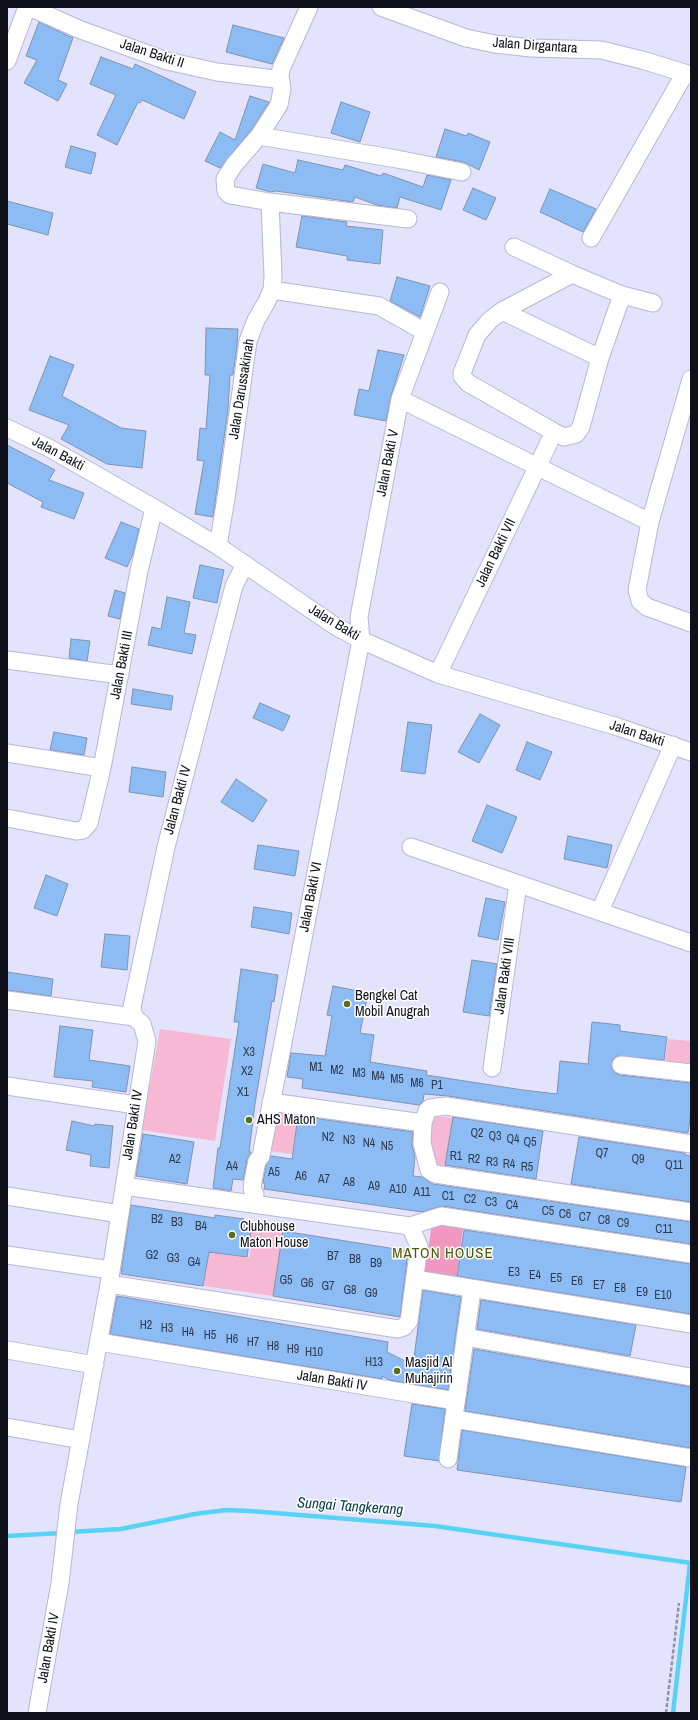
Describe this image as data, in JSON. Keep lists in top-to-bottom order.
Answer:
{
  "streets": {
    "street": [
      "Jalan Dirgantara",
      "Jalan Bakti II",
      "Jalan Darussakinah",
      "Jalan Bakti",
      "Jalan Bakti V",
      "Jalan Bakti VII",
      "Jalan Bakti III",
      "Jalan Bakti IV",
      "Jalan Bakti VI",
      "Jalan Bakti VIII"
    ]
  },
  "crossings": [
    ["Jalan Darussakinah", "Jalan Bakti"],
    ["Jalan Bakti", "Jalan Bakti V"],
    ["Jalan Bakti", "Jalan Bakti VII"],
    ["Jalan Bakti", "Jalan Bakti III"],
    ["Jalan Bakti", "Jalan Bakti IV"],
    ["Jalan Bakti", "Jalan Bakti VI"],
    ["Jalan Bakti V", "Jalan Bakti VI"]
  ],
  "districts": ["MATON HOUSE"],
  "water": ["Sungai Tangkerang"],
  "places": [
    "Bengkel Cat Mobil Anugrah",
    "AHS Maton",
    "Clubhouse Maton House",
    "Masjid Al Muhajirin"
  ],
  "house_numbers": [
    "X3",
    "M1",
    "M2",
    "X2",
    "M3",
    "M4",
    "M5",
    "M6",
    "P1",
    "X1",
    "Q2",
    "Q3",
    "N2",
    "Q4",
    "N3",
    "Q5",
    "N4",
    "N5",
    "Q7",
    "R1",
    "A2",
    "R2",
    "Q9",
    "R3",
    "R4",
    "Q11",
    "A4",
    "R5",
    "A5",
    "A6",
    "A7",
    "A8",
    "A9",
    "A10",
    "A11",
    "C1",
    "C2",
    "C3",
    "C4",
    "C5",
    "C6",
    "C7",
    "B2",
    "C8",
    "B3",
    "C9",
    "B4",
    "C11",
    "G2",
    "B7",
    "G3",
    "B8",
    "G4",
    "B9",
    "E3",
    "E4",
    "E5",
    "G5",
    "E6",
    "G6",
    "E7",
    "G7",
    "E8",
    "G8",
    "E9",
    "G9",
    "E10",
    "H2",
    "H3",
    "H4",
    "H5",
    "H6",
    "H7",
    "H8",
    "H9",
    "H10",
    "H13"
  ]
}
